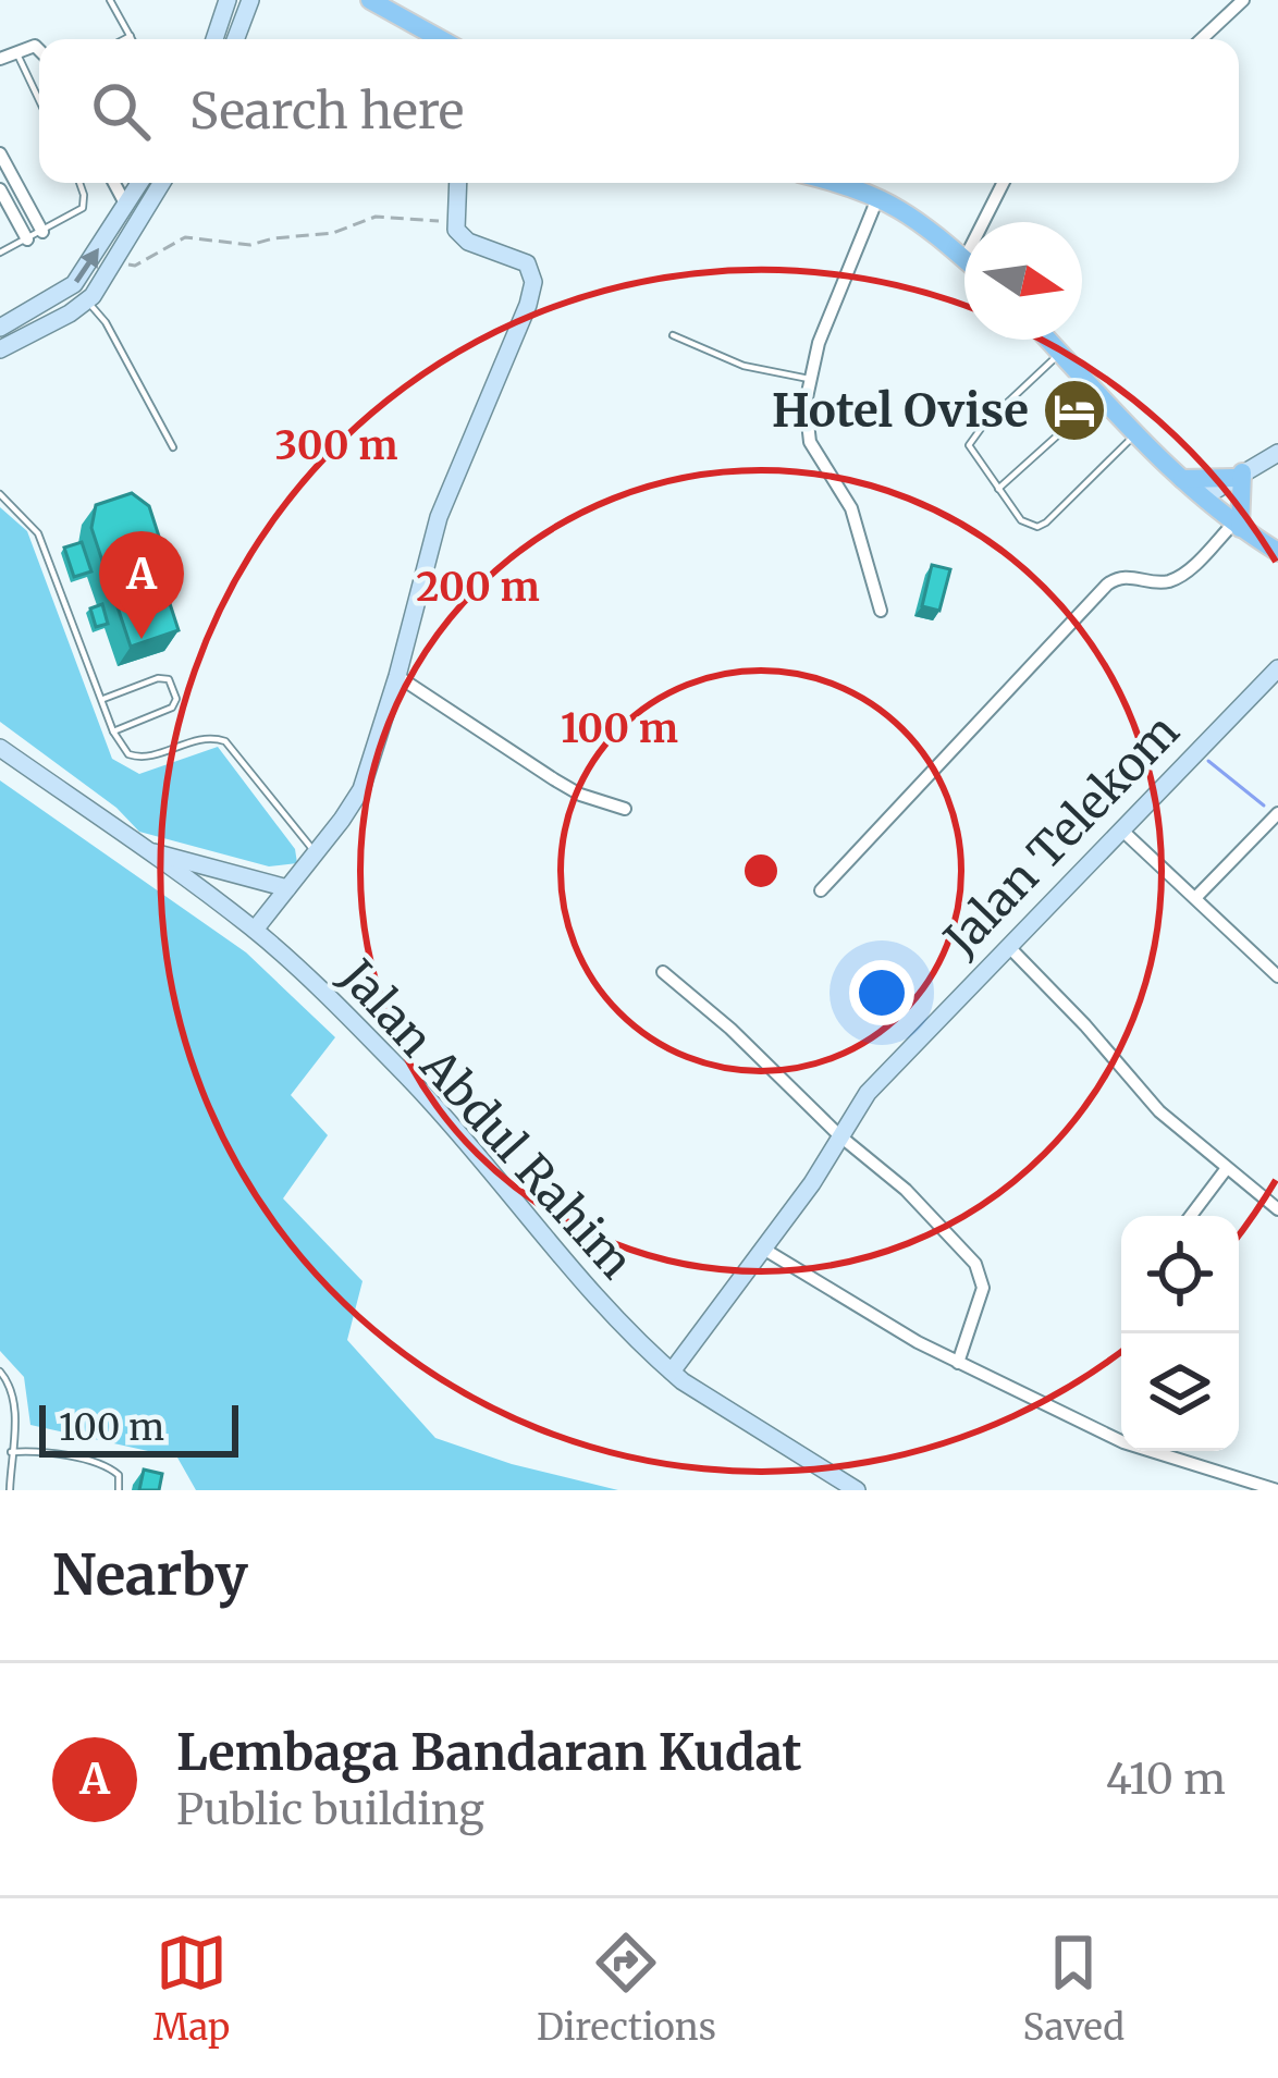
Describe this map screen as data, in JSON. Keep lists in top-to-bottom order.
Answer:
{
  "streets": {
    "street": ["Jalan Telekom", "Jalan Abdul Rahim"]
  },
  "crossings": [
    ["Jalan Telekom", "Jalan Abdul Rahim"]
  ],
  "places": {
    "hotel": ["Hotel Ovise"]
  },
  "scale_bar": "100 m",
  "north": "right",
  "page": {
    "search": "Search here",
    "pins": "A",
    "scale": "100 m",
    "heading": "Nearby",
    "list": [
      {
        "mark": "A",
        "name": "Lembaga Bandaran Kudat",
        "note": "Public building",
        "value": "410 m"
      }
    ],
    "nav": ["Map", "Directions", "Saved"]
  },
  "rings": ["300 m", "200 m", "100 m"]
}
